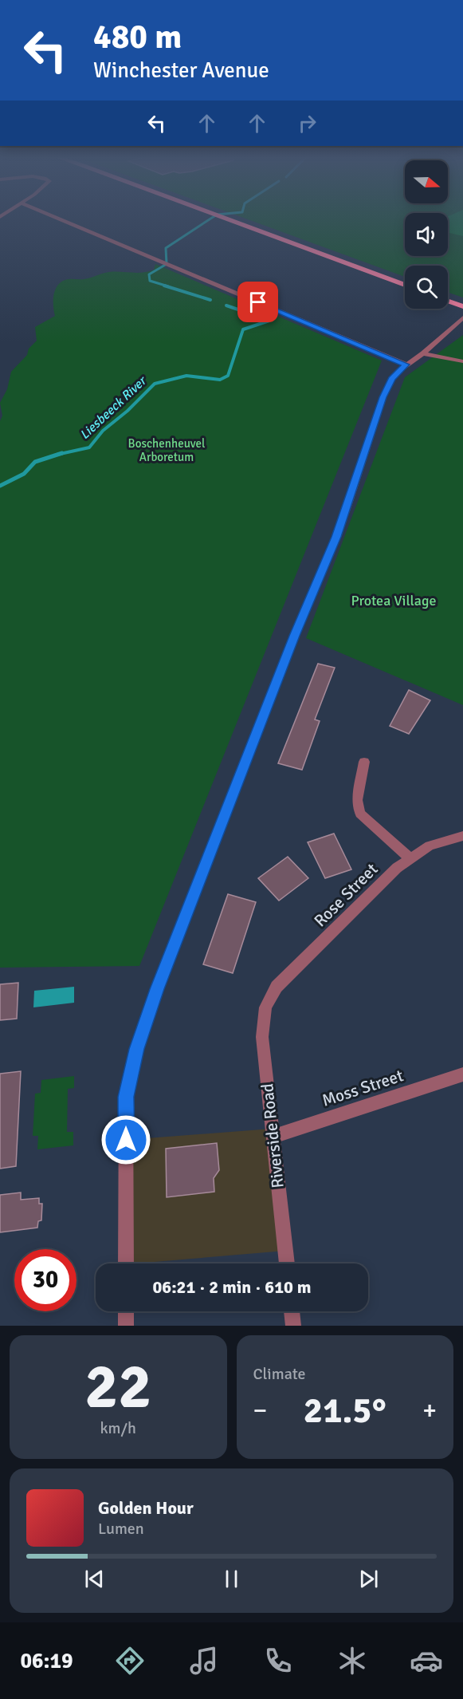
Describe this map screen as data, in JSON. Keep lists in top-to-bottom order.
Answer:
{
  "streets": {
    "street": ["Rose Street", "Moss Street", "Riverside Road"]
  },
  "crossings": [
    ["Rose Street", "Riverside Road"],
    ["Moss Street", "Riverside Road"]
  ],
  "water": ["Liesbeeck River"],
  "parks": ["Boschenheuvel Arboretum", "Protea Village"],
  "north": "right",
  "page": {
    "turn": ["480 m", "Winchester Avenue"],
    "limit": "30",
    "trip": "06:21 · 2 min · 610 m",
    "tile": [
      ["22", "km/h"],
      "Climate"
    ],
    "heat": ["−", "21.5°", "+"],
    "song": ["Golden Hour", "Lumen"],
    "tabs": "06:19"
  }
}
